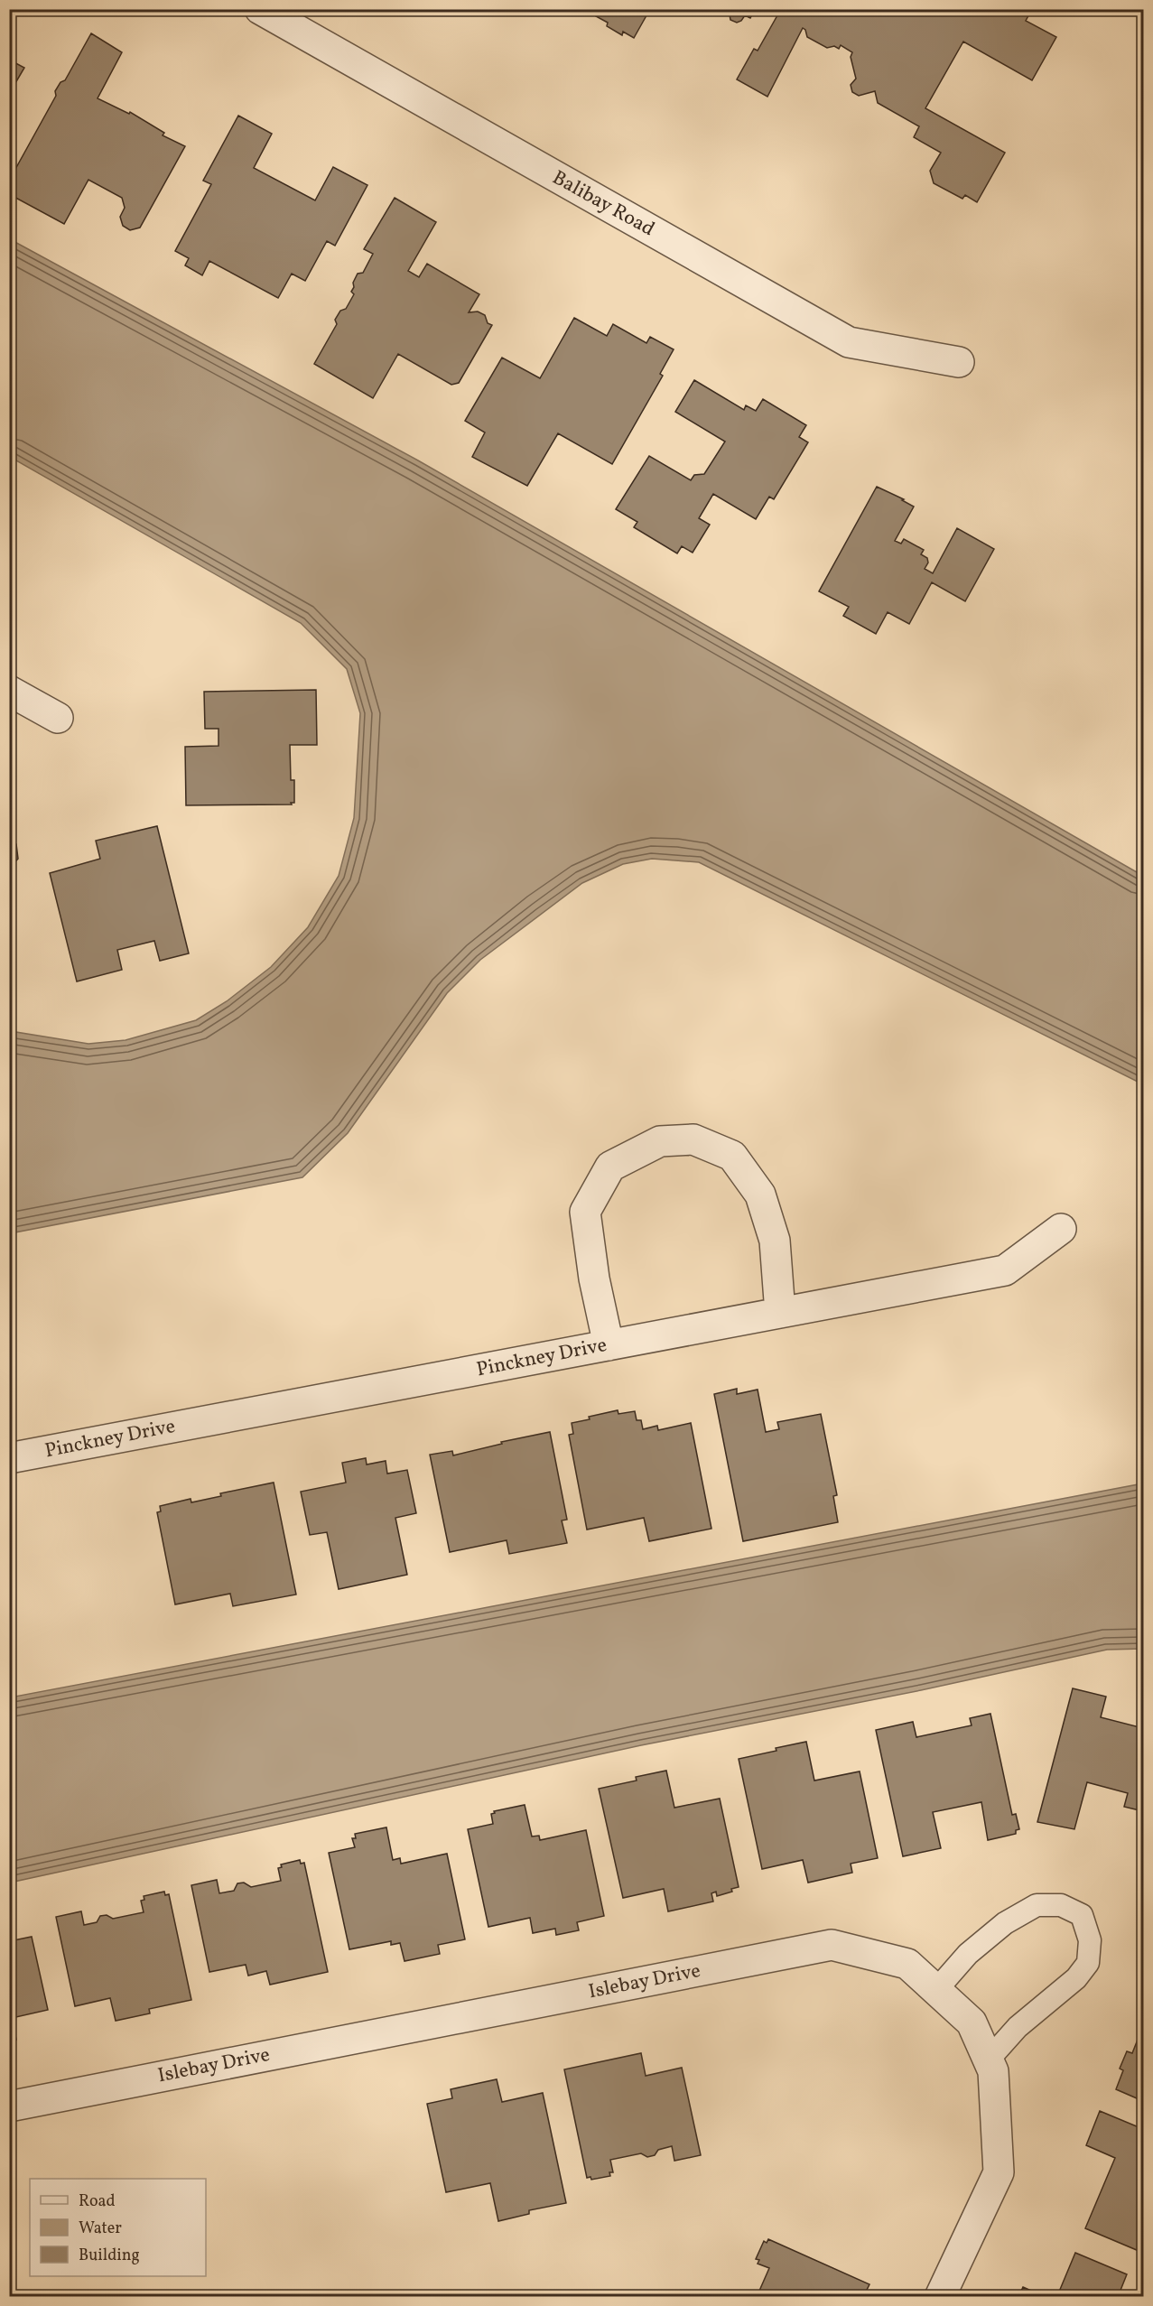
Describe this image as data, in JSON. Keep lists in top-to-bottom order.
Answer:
{
  "streets": {
    "street": ["Balibay Road", "Pinckney Drive", "Islebay Drive"]
  },
  "legend": ["Road", "Water", "Building"]
}
